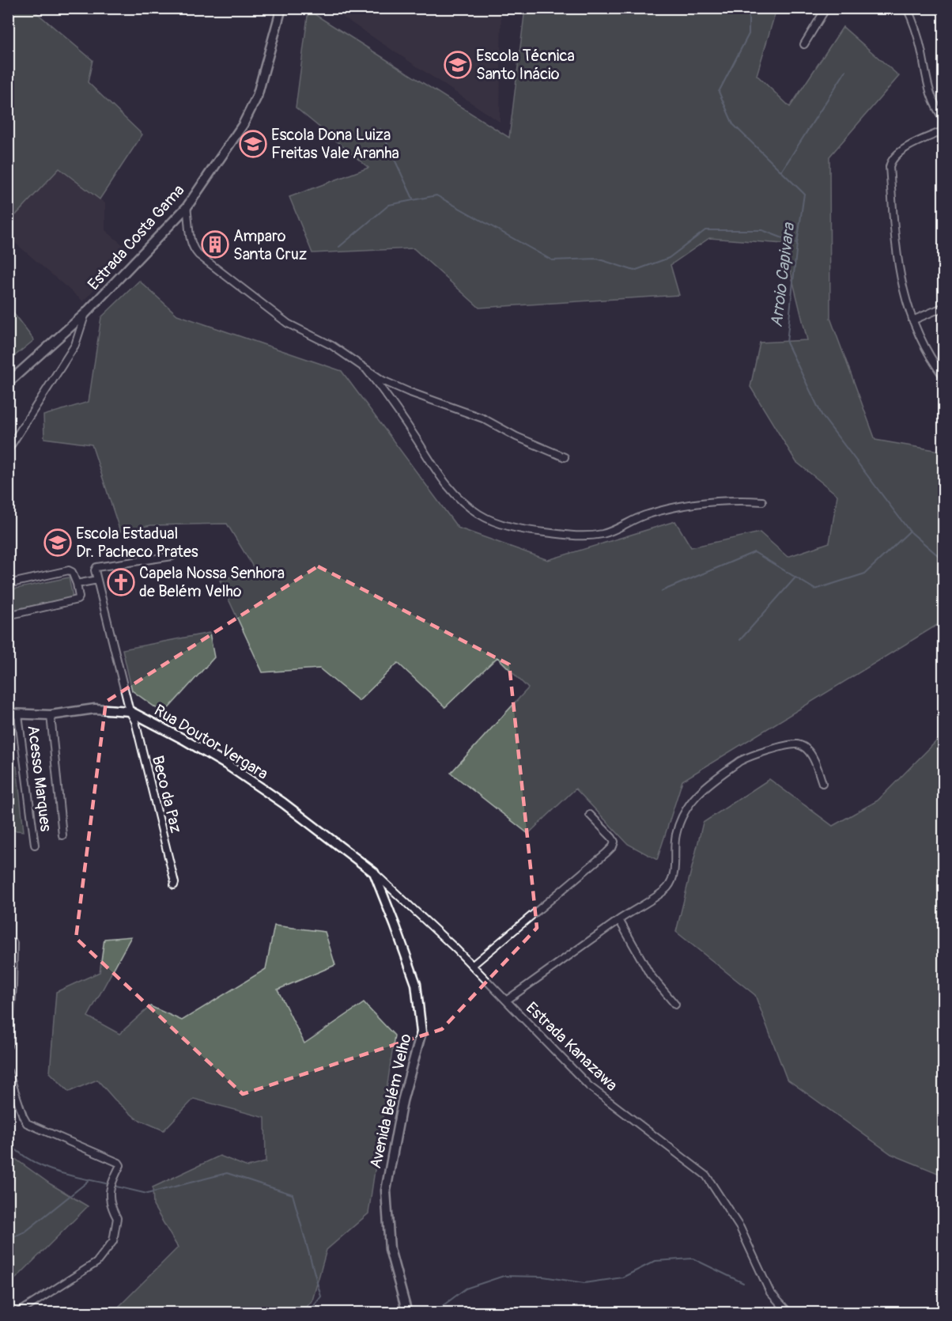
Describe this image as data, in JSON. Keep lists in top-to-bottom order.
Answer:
{
  "streets": {
    "main road": ["Estrada Costa Gama", "Rua Doutor Vergara", "Avenida Belém Velho"],
    "street": ["Acesso Marques", "Beco da Paz", "Estrada Kanazawa"]
  },
  "crossings": [
    ["Rua Doutor Vergara", "Acesso Marques"],
    ["Rua Doutor Vergara", "Beco da Paz"],
    ["Rua Doutor Vergara", "Estrada Kanazawa"],
    ["Rua Doutor Vergara", "Avenida Belém Velho"],
    ["Estrada Kanazawa", "Avenida Belém Velho"]
  ],
  "water": ["Arroio Capivara"],
  "places": {
    "school or university": ["Escola Técnica Santo Inácio", "Escola Dona Luiza Freitas Vale Aranha", "Escola Estadual Dr. Pacheco Prates"],
    "building": ["Amparo Santa Cruz"],
    "church": ["Capela Nossa Senhora de Belém Velho"]
  }
}
